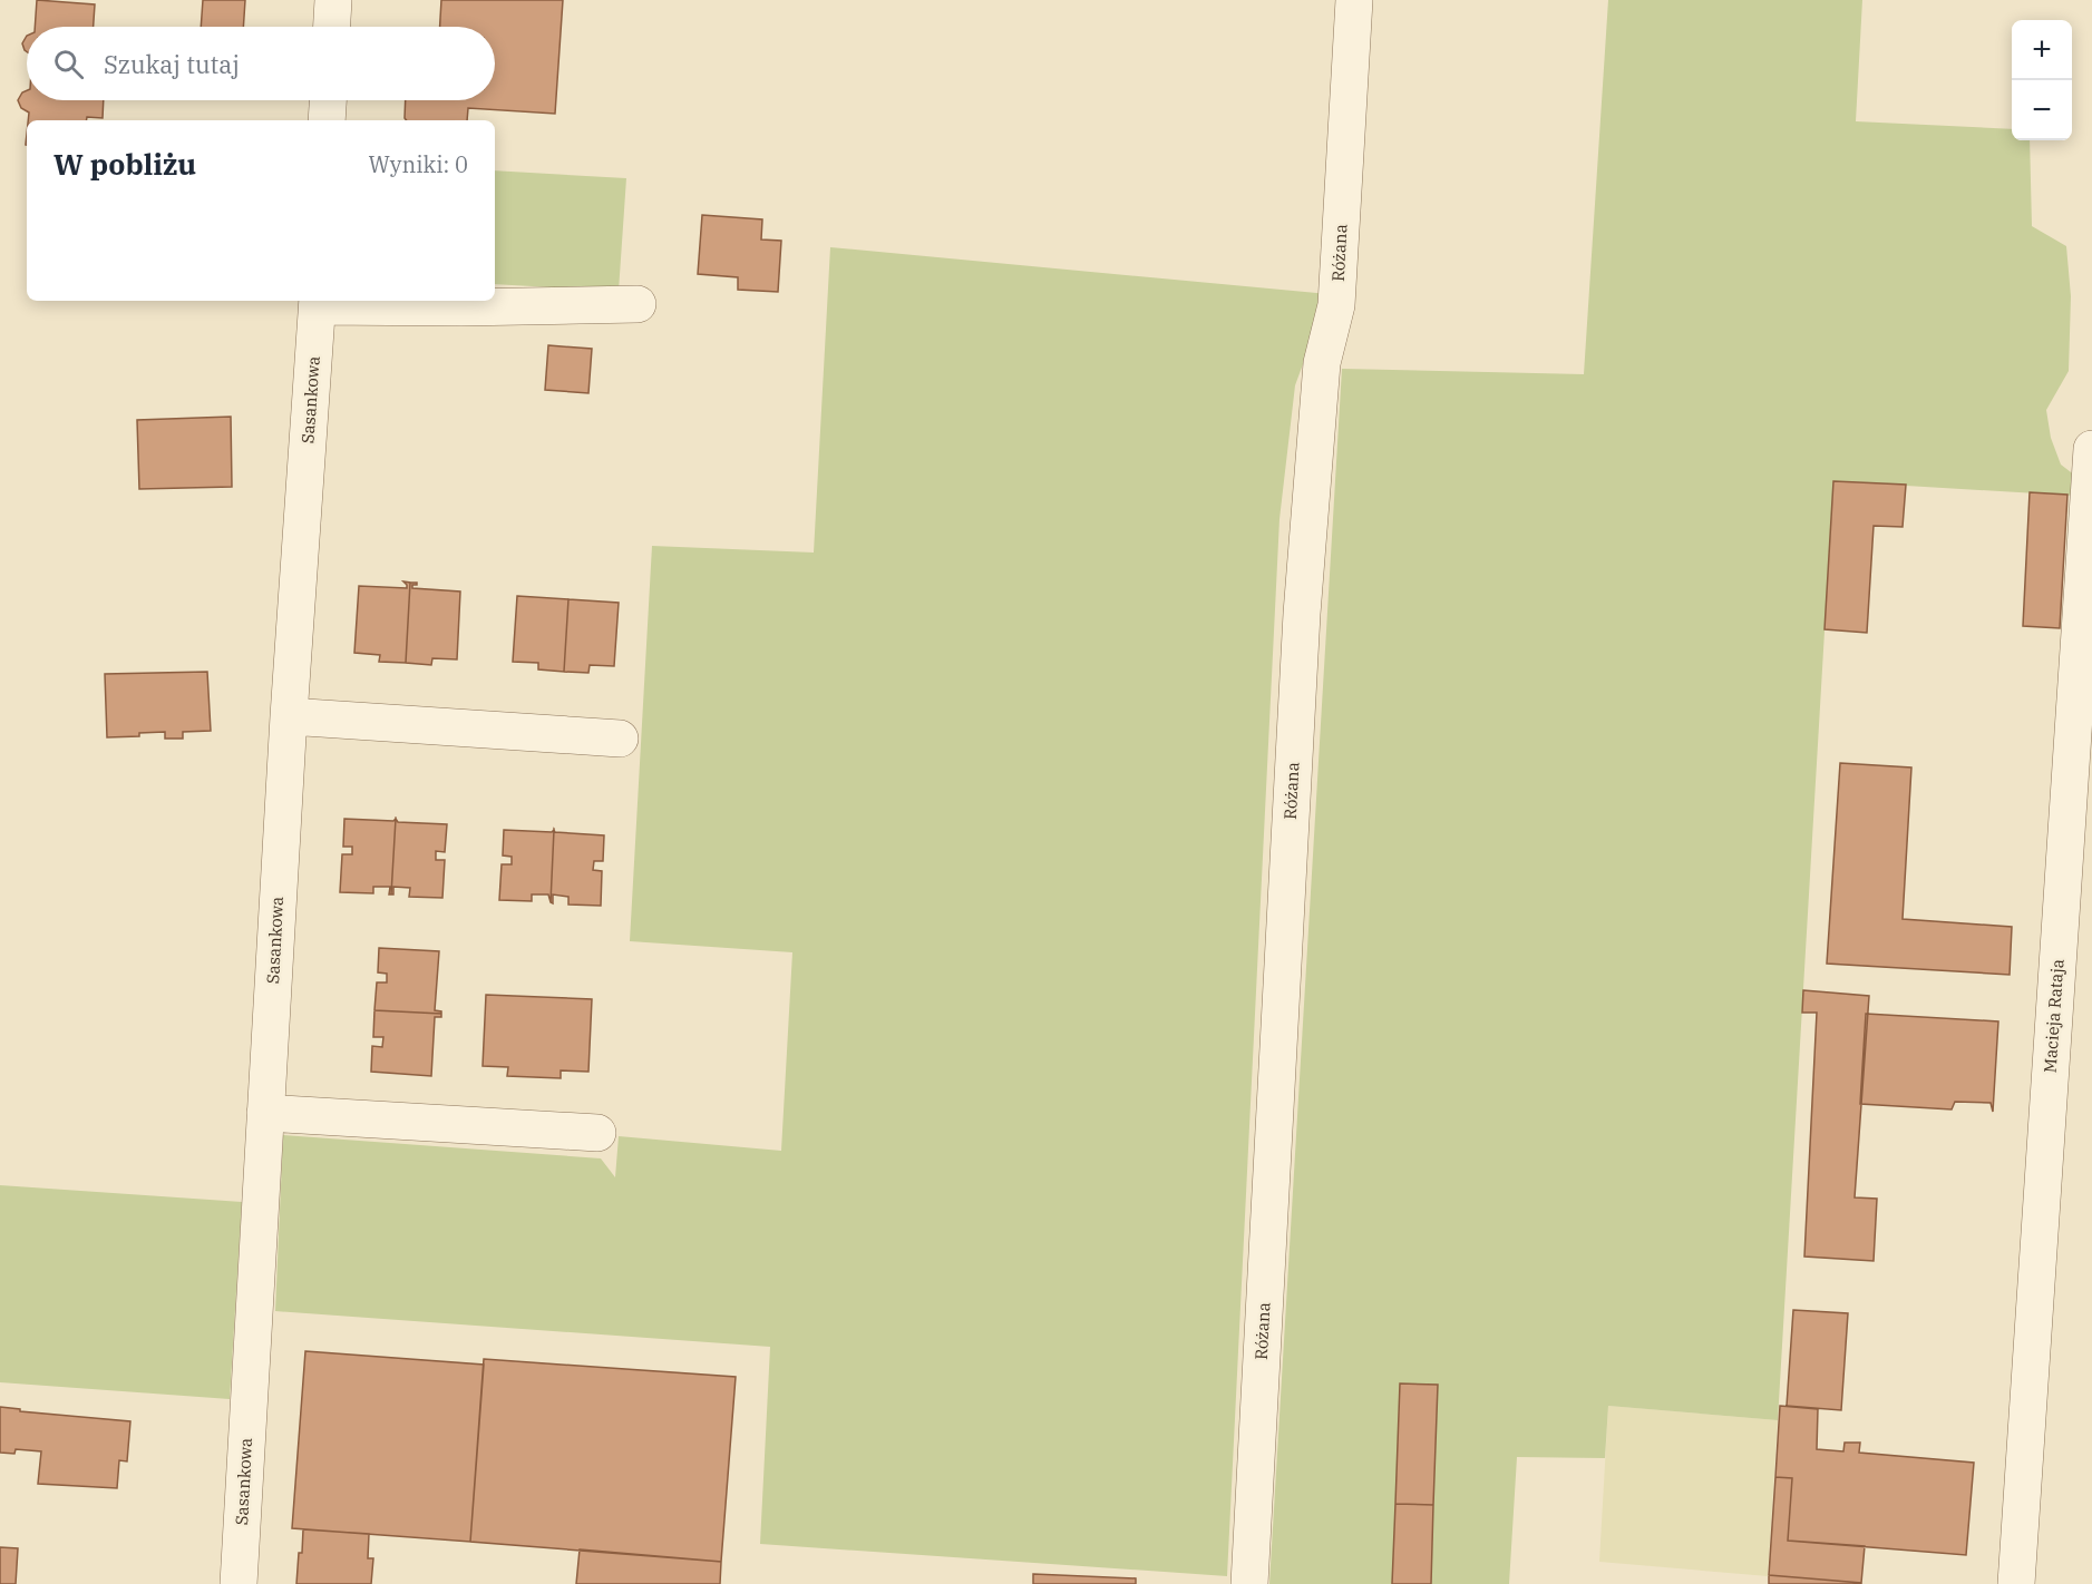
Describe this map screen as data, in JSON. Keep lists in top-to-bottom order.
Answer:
{
  "streets": {
    "street": ["Różana", "Sasankowa", "Macieja Rataja"]
  },
  "page": {
    "map_buttons": ["+", "−"],
    "search": "Szukaj tutaj",
    "heading": ["W pobliżu", "Wyniki: 0"]
  }
}
